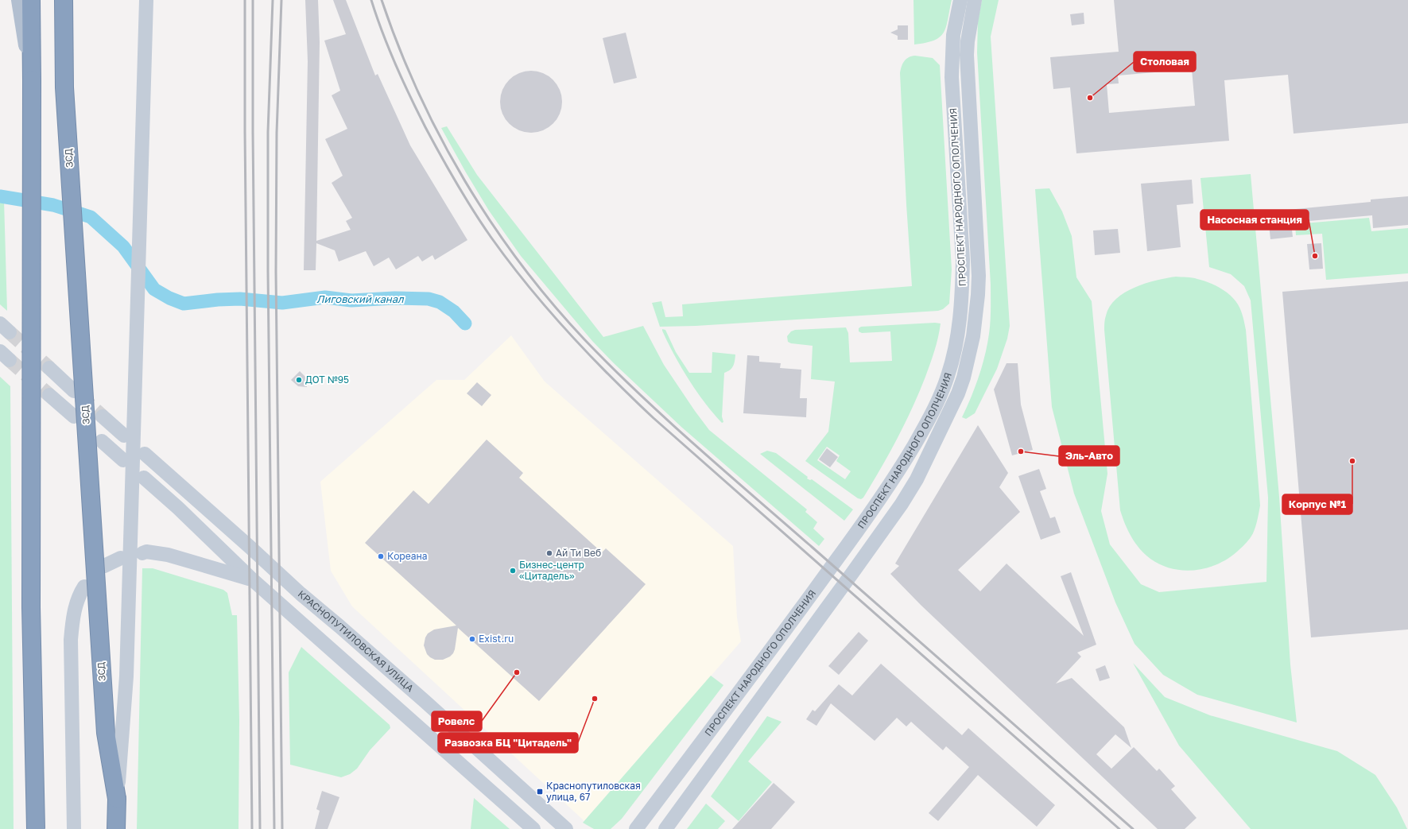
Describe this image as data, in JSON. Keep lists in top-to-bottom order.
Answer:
{
  "streets": {
    "highway": ["ЗСД"],
    "main road": ["ПРОСПЕКТ НАРОДНОГО ОПОЛЧЕНИЯ", "КРАСНОПУТИЛОВСКАЯ УЛИЦА"]
  },
  "water": ["Лиговский канал"],
  "places": {
    "other": [
      "Столовая",
      "Насосная станция",
      "ДОТ №95",
      "Эль-Авто",
      "Корпус №1",
      "Ай Ти Веб",
      "Кореана",
      "Бизнес-центр «Цитадель»",
      "Exist.ru",
      "Ровелс",
      "Развозка БЦ \"Цитадель\""
    ],
    "transit": ["Краснопутиловская улица, 67"]
  }
}
